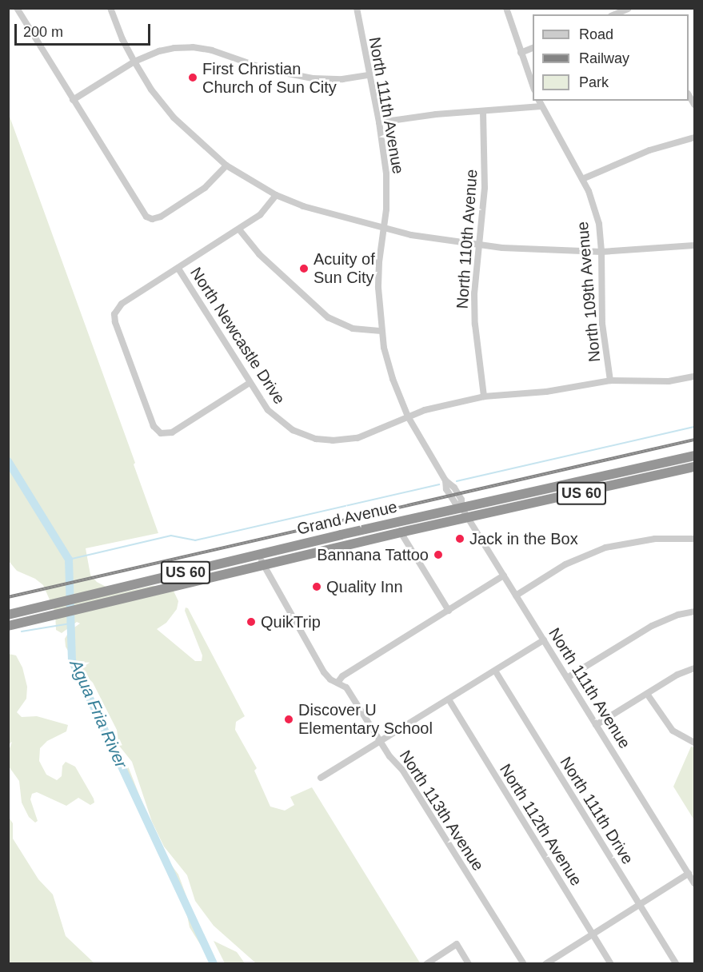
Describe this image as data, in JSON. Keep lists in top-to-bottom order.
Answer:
{
  "streets": {
    "highway": ["US 60", "Grand Avenue"],
    "street": [
      "North 111th Avenue",
      "North 110th Avenue",
      "North 109th Avenue",
      "North Newcastle Drive",
      "North 113th Avenue",
      "North 111th Drive",
      "North 112th Avenue"
    ]
  },
  "crossings": [
    ["North 111th Avenue", "North Newcastle Drive"],
    ["North 111th Avenue", "Grand Avenue"],
    ["North 110th Avenue", "North Newcastle Drive"],
    ["North 109th Avenue", "North Newcastle Drive"],
    ["Grand Avenue", "North 113th Avenue"]
  ],
  "water": ["Agua Fria River"],
  "places": [
    "First Christian Church of Sun City",
    "Acuity of Sun City",
    "Jack in the Box",
    "Bannana Tattoo",
    "Quality Inn",
    "QuikTrip",
    "Discover U Elementary School"
  ],
  "legend": ["Road", "Railway", "Park"],
  "scale_bar": "200 m"
}
